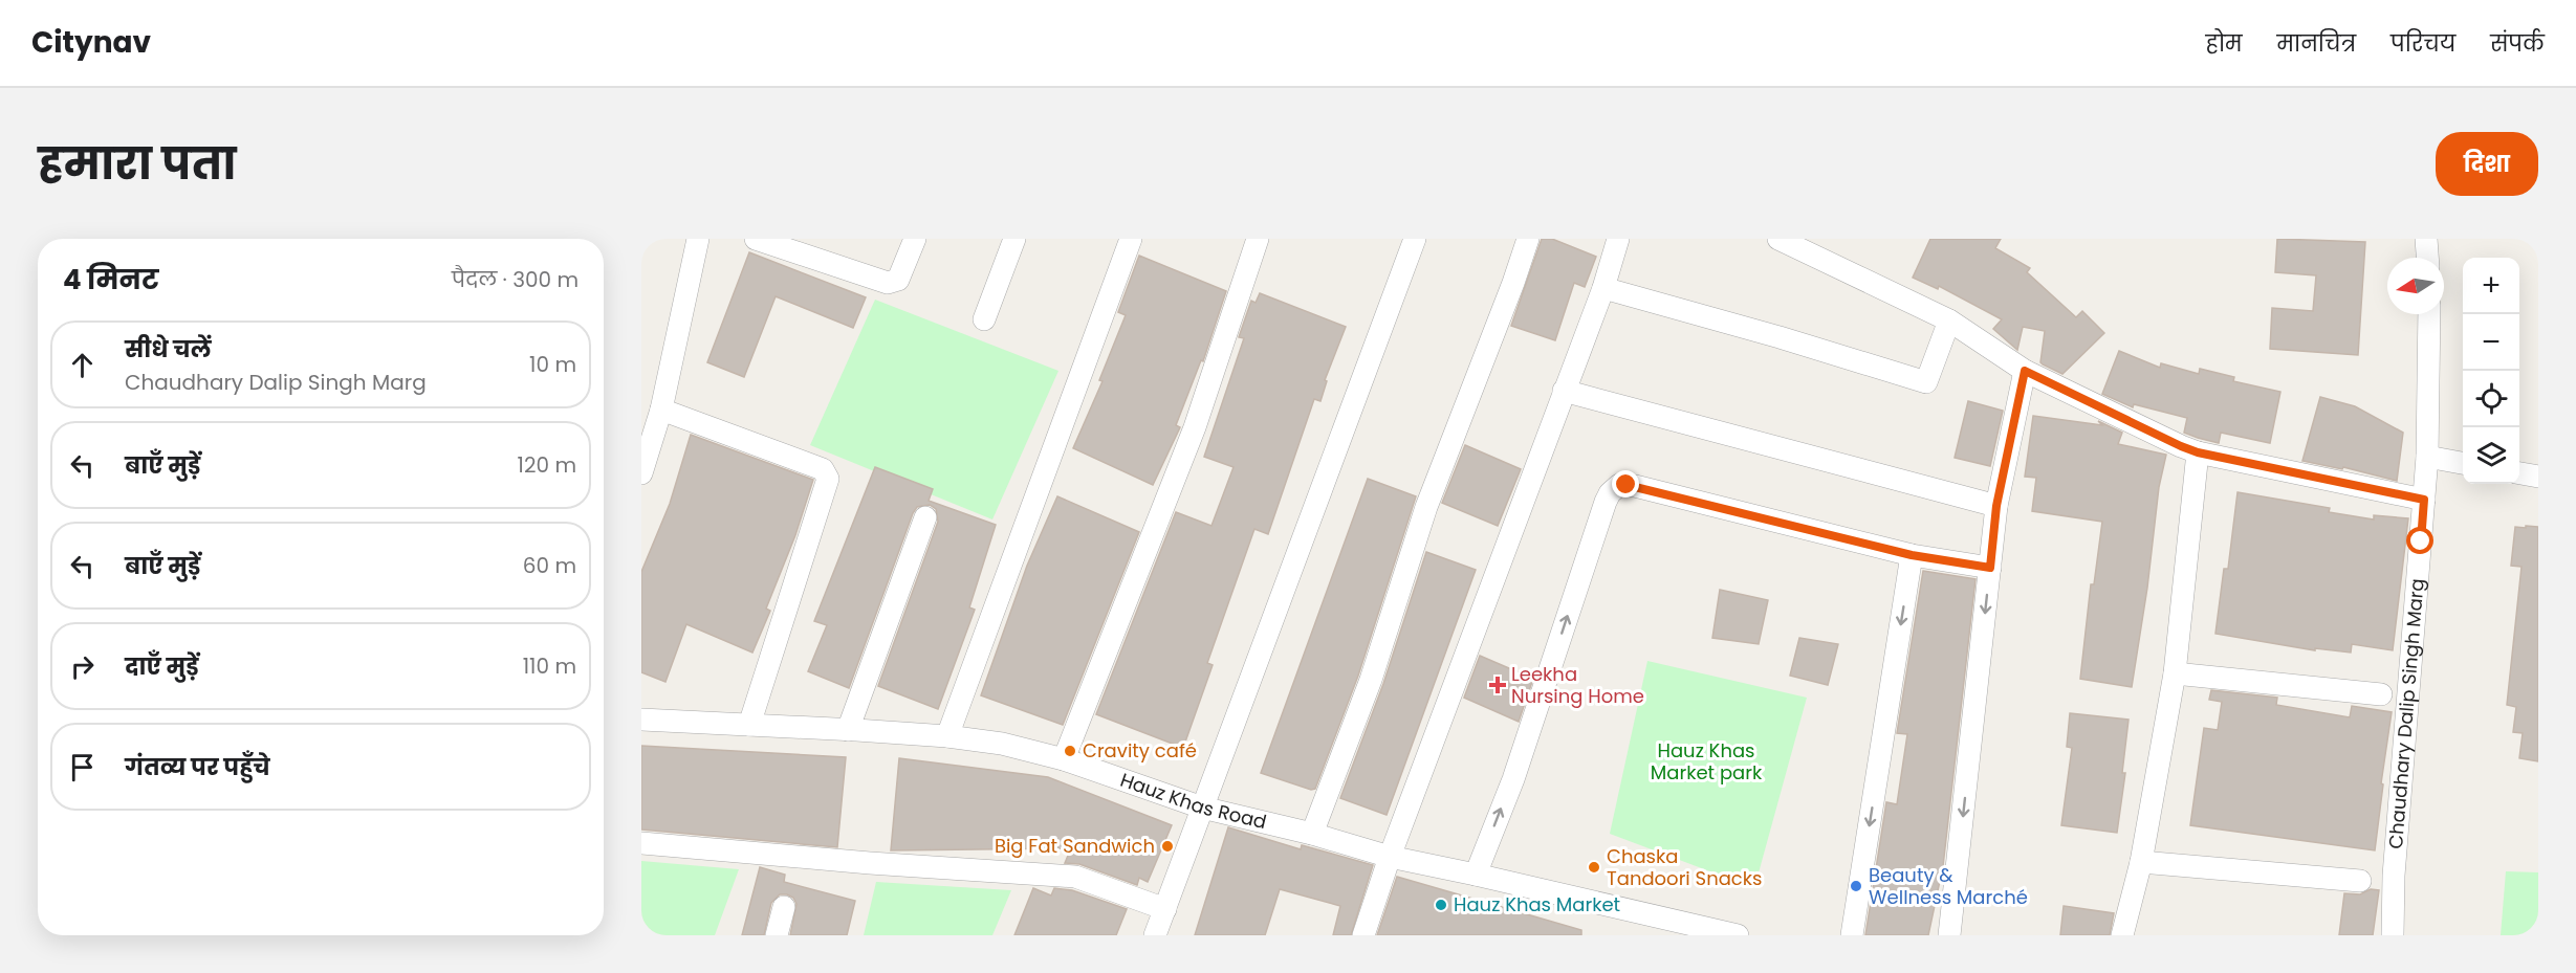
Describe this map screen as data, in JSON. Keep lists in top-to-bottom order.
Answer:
{
  "streets": {
    "street": ["Chaudhary Dalip Singh Marg", "Hauz Khas Road"]
  },
  "parks": ["Hauz Khas Market park"],
  "places": {
    "health": ["Leekha Nursing Home"],
    "other": [
      "Cravity café",
      "Big Fat Sandwich",
      "Chaska Tandoori Snacks",
      "Beauty & Wellness Marché",
      "Hauz Khas Market"
    ]
  },
  "north": "left",
  "page": {
    "header": "Citynav",
    "nav": [
      "होम",
      "मानचित्र",
      "परिचय",
      "संपर्क"
    ],
    "title": "हमारा पता",
    "buttons": "दिशा",
    "heading": ["4 मिनट", "पैदल · 300 m"],
    "map_buttons": ["+", "−"],
    "list": [
      ["सीधे चलें", "Chaudhary Dalip Singh Marg", "10 m"],
      ["बाएँ मुड़ें", "120 m"],
      ["बाएँ मुड़ें", "60 m"],
      ["दाएँ मुड़ें", "110 m"],
      "गंतव्य पर पहुँचे"
    ]
  }
}
